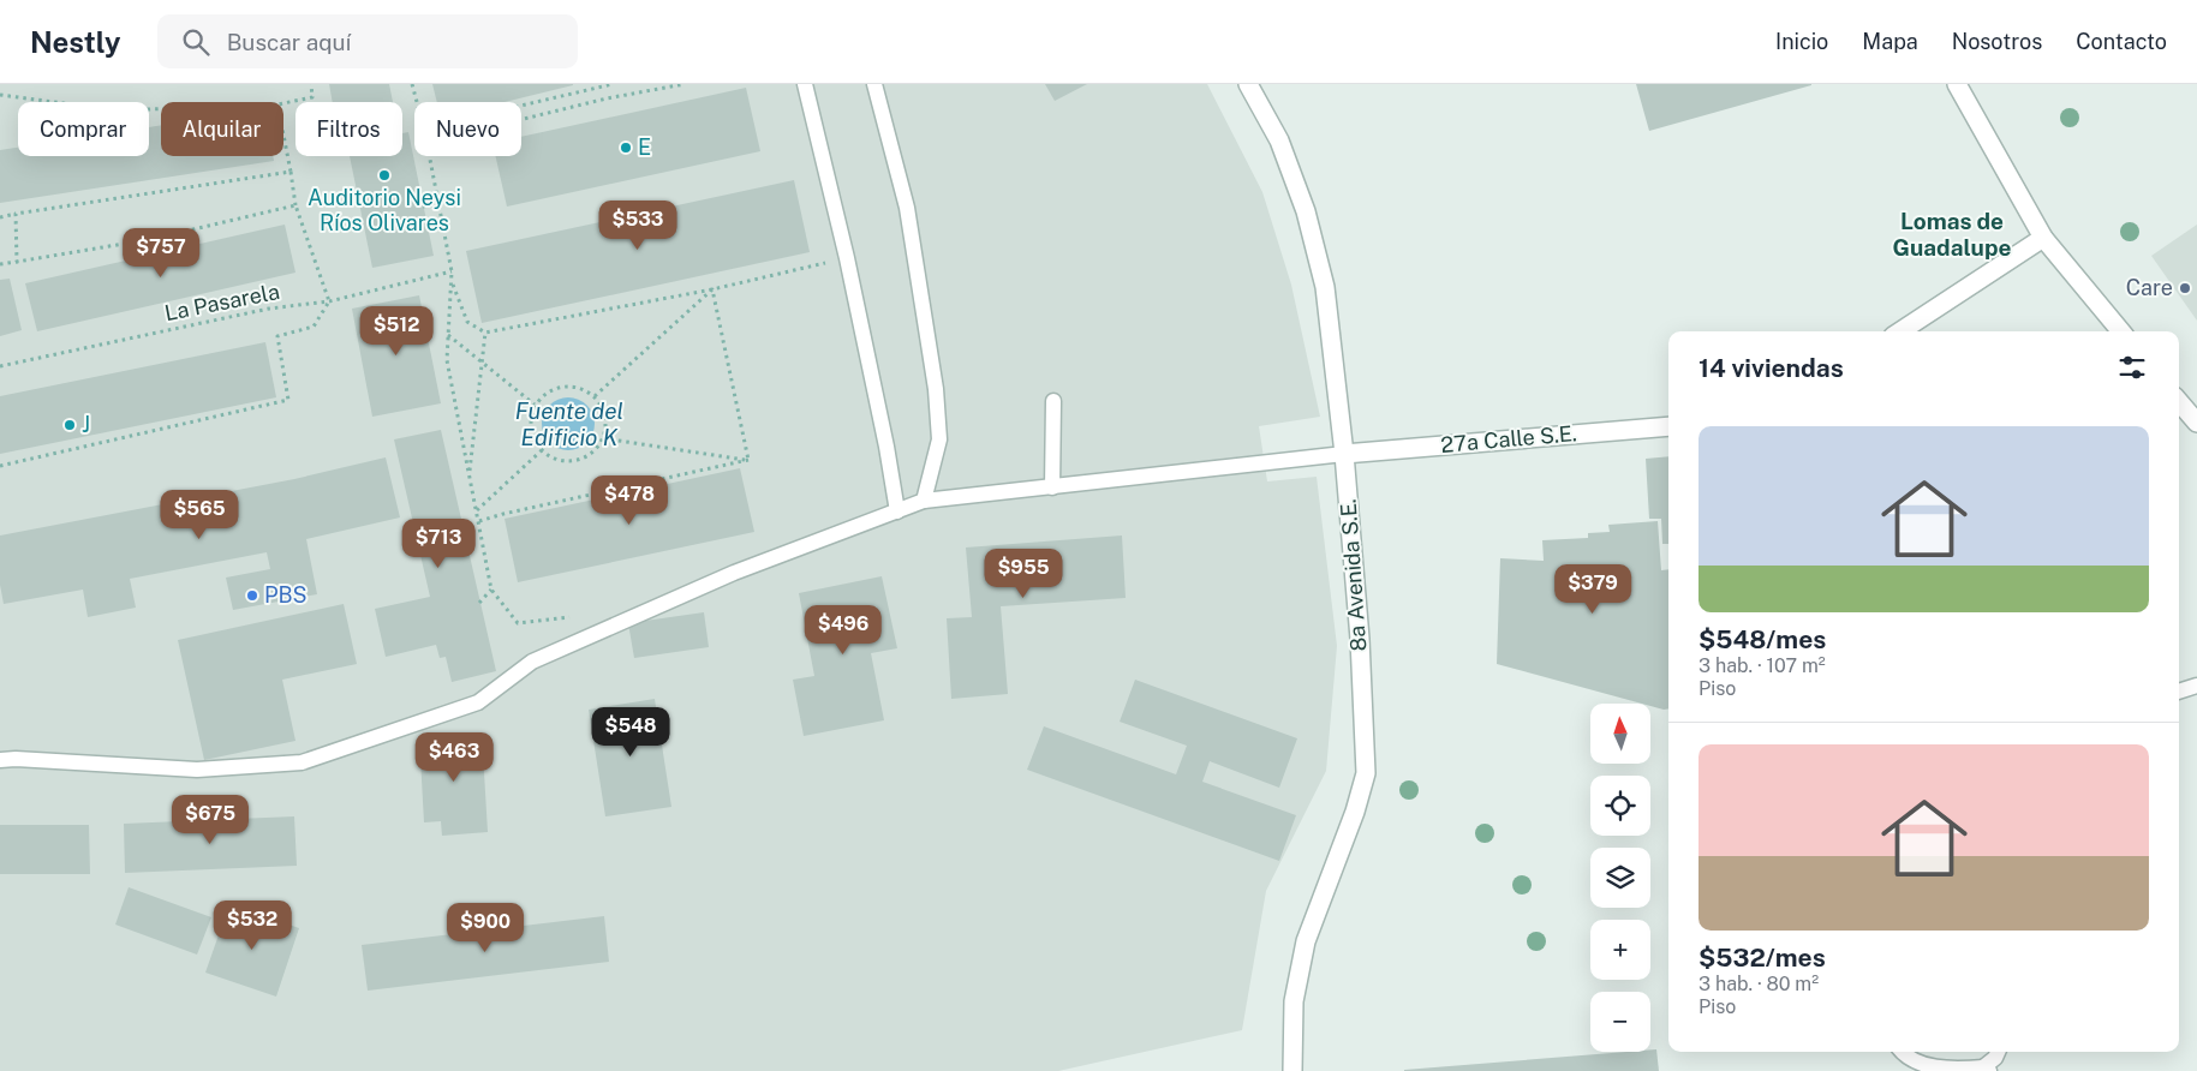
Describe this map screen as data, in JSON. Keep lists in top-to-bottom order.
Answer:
{
  "streets": {
    "street": ["27a Calle S.E.", "8a Avenida S.E."],
    "path": ["La Pasarela"]
  },
  "crossings": [
    ["27a Calle S.E.", "8a Avenida S.E."]
  ],
  "districts": ["Lomas de Guadalupe"],
  "water": ["Fuente del Edificio K"],
  "places": [
    "E",
    "Auditorio Neysi Ríos Olivares",
    "Care",
    "J",
    "PBS"
  ],
  "north": "top",
  "page": {
    "header": "Nestly",
    "search": "Buscar aquí",
    "nav": [
      "Inicio",
      "Mapa",
      "Nosotros",
      "Contacto"
    ],
    "chip": [
      "Comprar",
      "Alquilar",
      "Filtros",
      "Nuevo"
    ],
    "price": [
      "$533",
      "$757",
      "$512",
      "$478",
      "$565",
      "$713",
      "$955",
      "$379",
      "$496",
      "$548",
      "$463",
      "$675",
      "$532",
      "$900"
    ],
    "heading": "14 viviendas",
    "list": [
      {
        "name": "$548/mes",
        "note": "3 hab. · 107 m² · Piso"
      },
      {
        "name": "$532/mes",
        "note": "3 hab. · 80 m² · Piso"
      }
    ],
    "map_buttons": ["+", "−"]
  }
}
